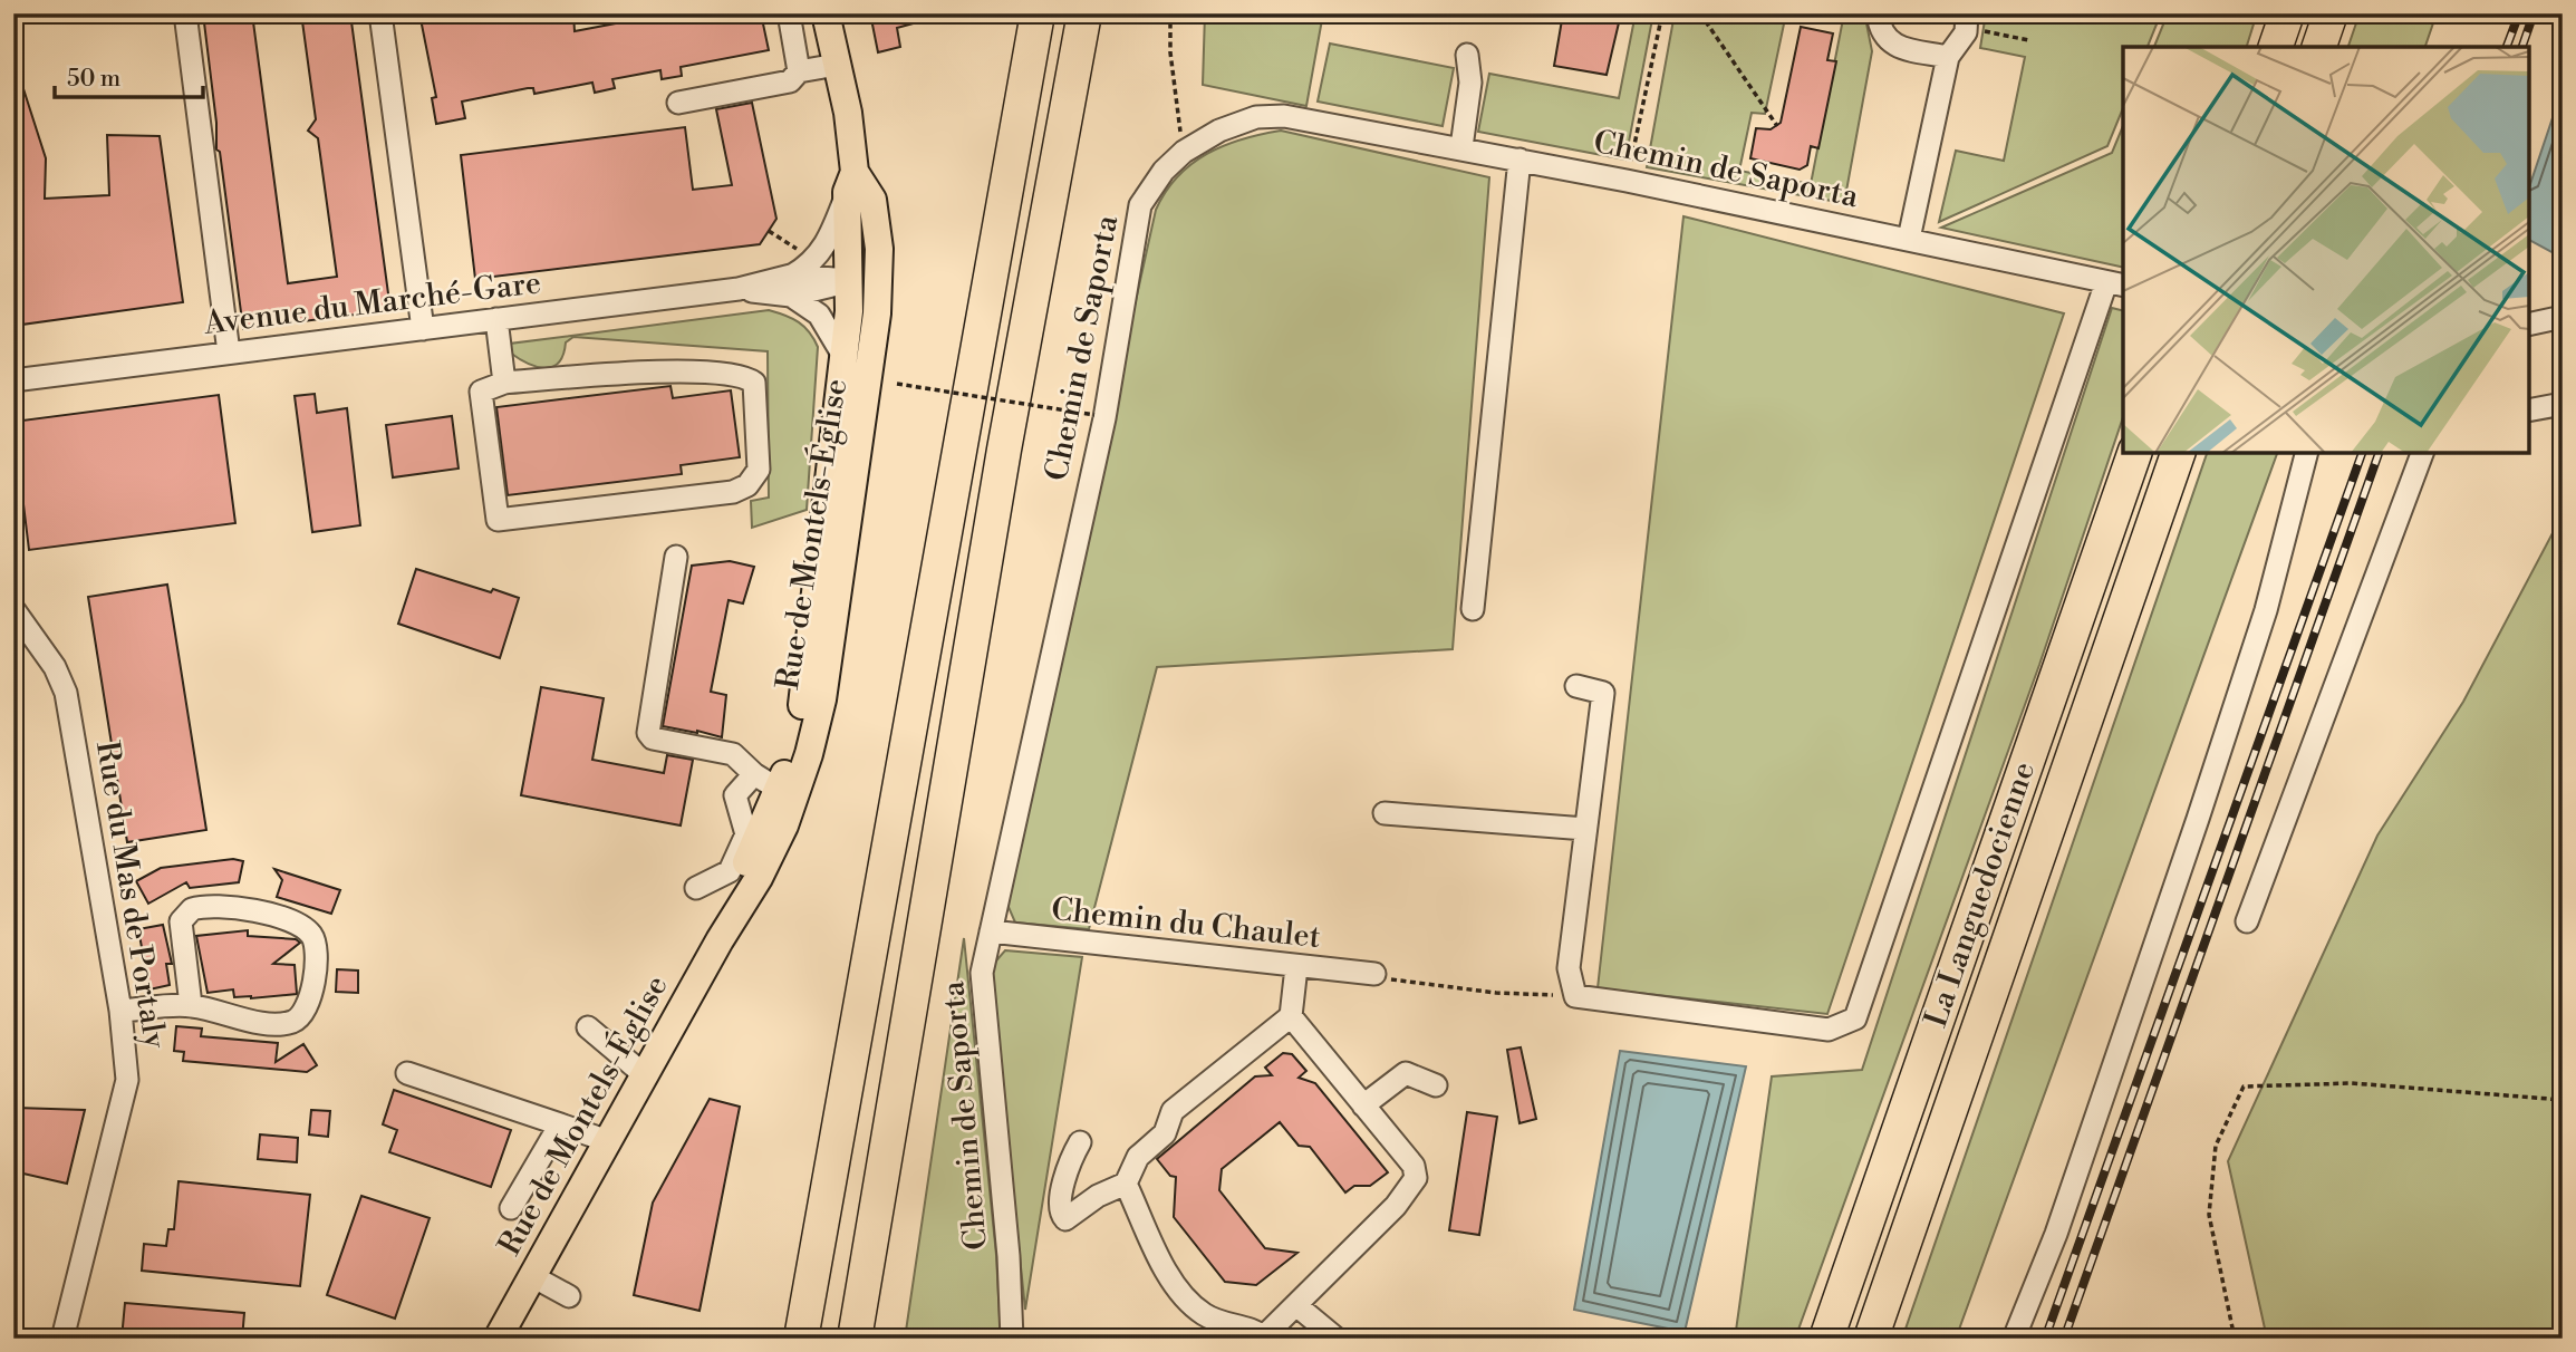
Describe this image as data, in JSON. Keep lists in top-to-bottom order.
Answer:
{
  "streets": {
    "highway": ["La Languedocienne"],
    "main road": ["Rue de Montels-Église"],
    "street": [
      "Chemin de Saporta",
      "Avenue du Marché-Gare",
      "Rue du Mas de Portaly",
      "Chemin du Chaulet"
    ]
  },
  "crossings": [
    ["Chemin de Saporta", "Chemin du Chaulet"],
    ["Avenue du Marché-Gare", "Rue de Montels-Église"]
  ],
  "scale_bar": "50 m"
}
